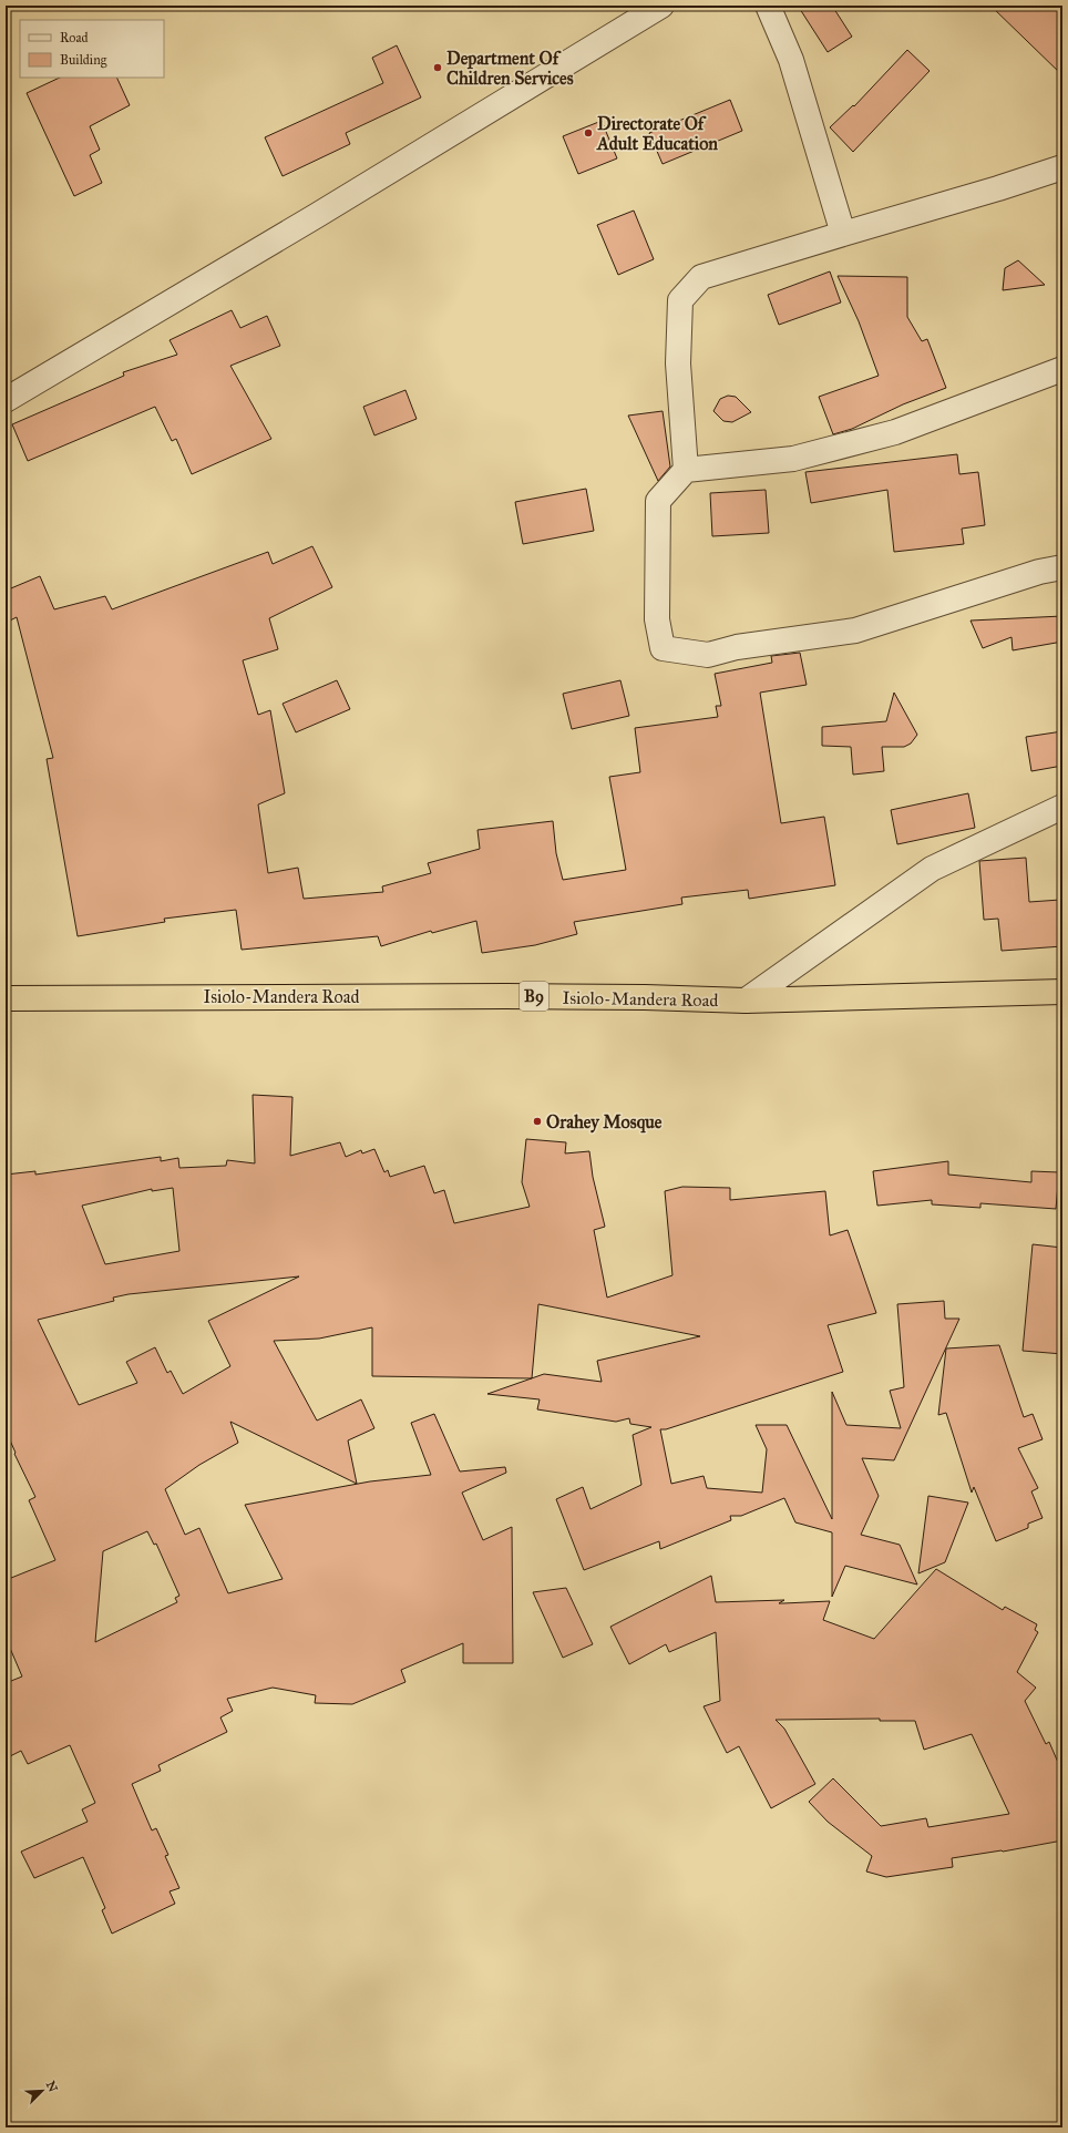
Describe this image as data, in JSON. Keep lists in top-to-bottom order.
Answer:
{
  "streets": {
    "highway": ["Isiolo-Mandera Road", "B9"]
  },
  "places": ["Department Of Children Services", "Directorate Of Adult Education", "Orahey Mosque"],
  "legend": ["Road", "Building"],
  "north": "top right"
}
